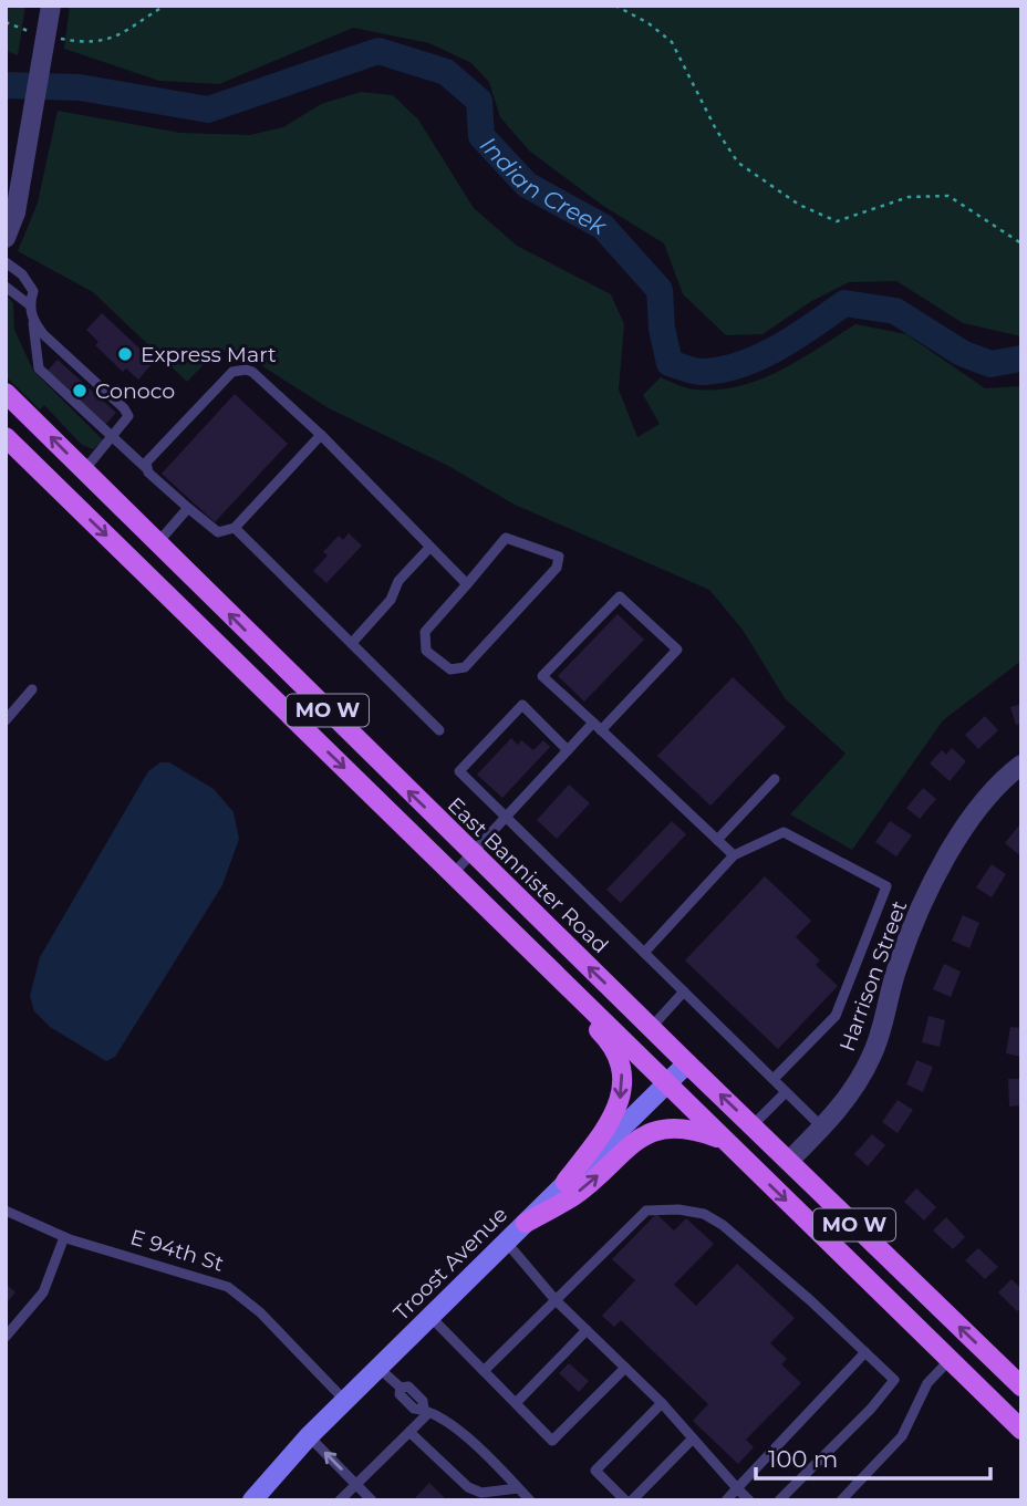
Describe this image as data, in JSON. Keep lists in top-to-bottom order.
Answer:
{
  "streets": {
    "main road": ["MO W", "East Bannister Road", "Troost Avenue"],
    "street": ["Harrison Street"],
    "lane": ["E 94th St"]
  },
  "crossings": [
    ["MO W", "Troost Avenue"],
    ["East Bannister Road", "Harrison Street"],
    ["East Bannister Road", "Troost Avenue"],
    ["E 94th St", "Troost Avenue"]
  ],
  "water": ["Indian Creek"],
  "places": ["Express Mart", "Conoco"],
  "scale_bar": "100 m"
}
